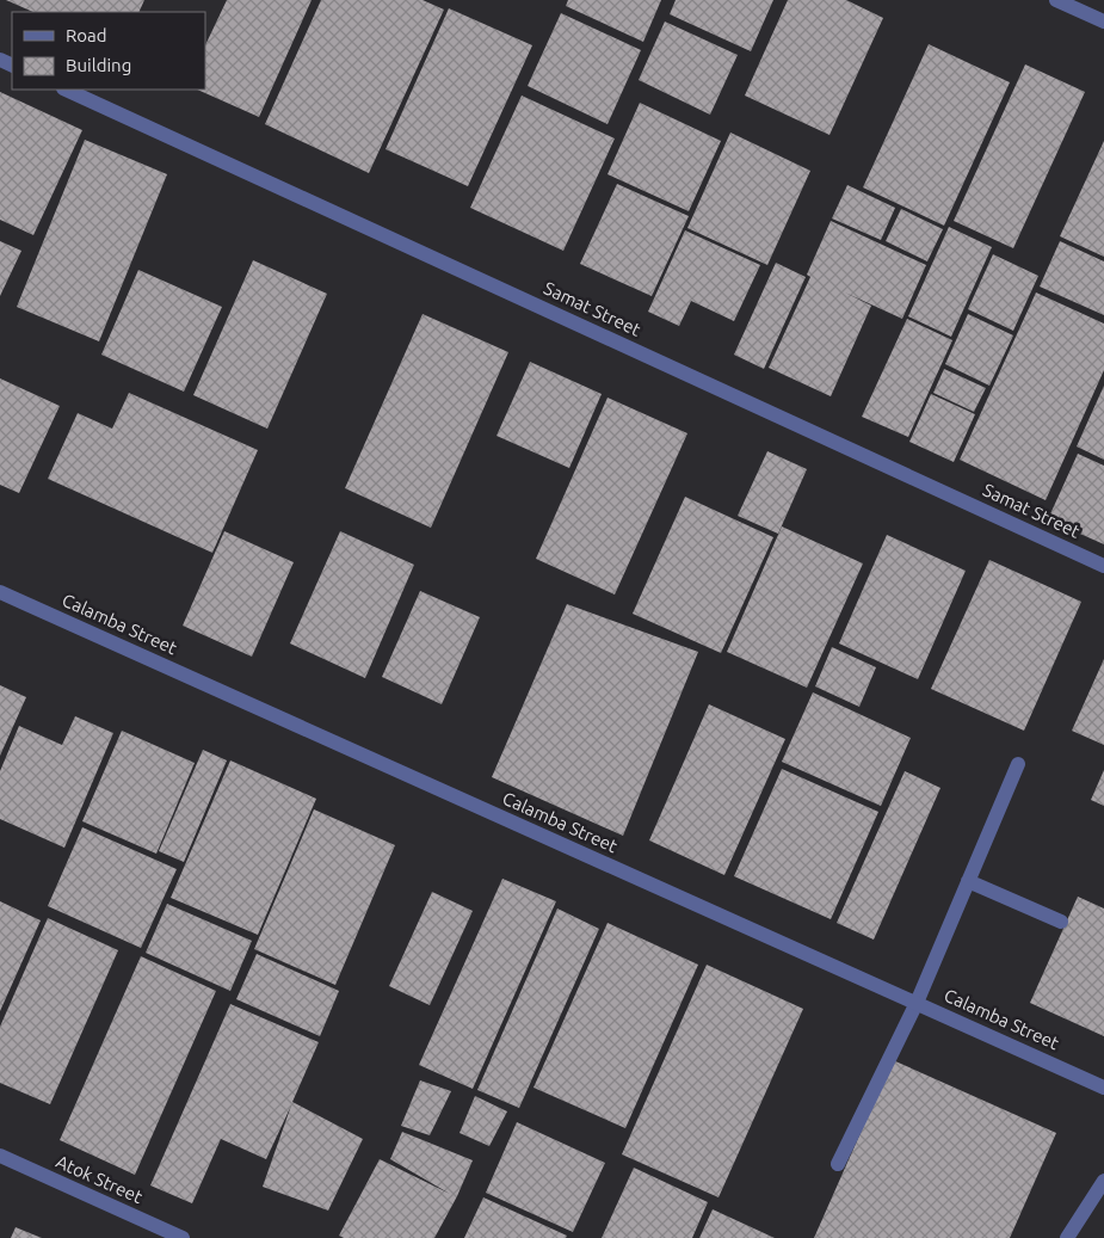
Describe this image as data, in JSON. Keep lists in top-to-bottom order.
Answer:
{
  "streets": {
    "street": ["Samat Street", "Calamba Street", "Atok Street"]
  },
  "legend": ["Road", "Building"]
}
